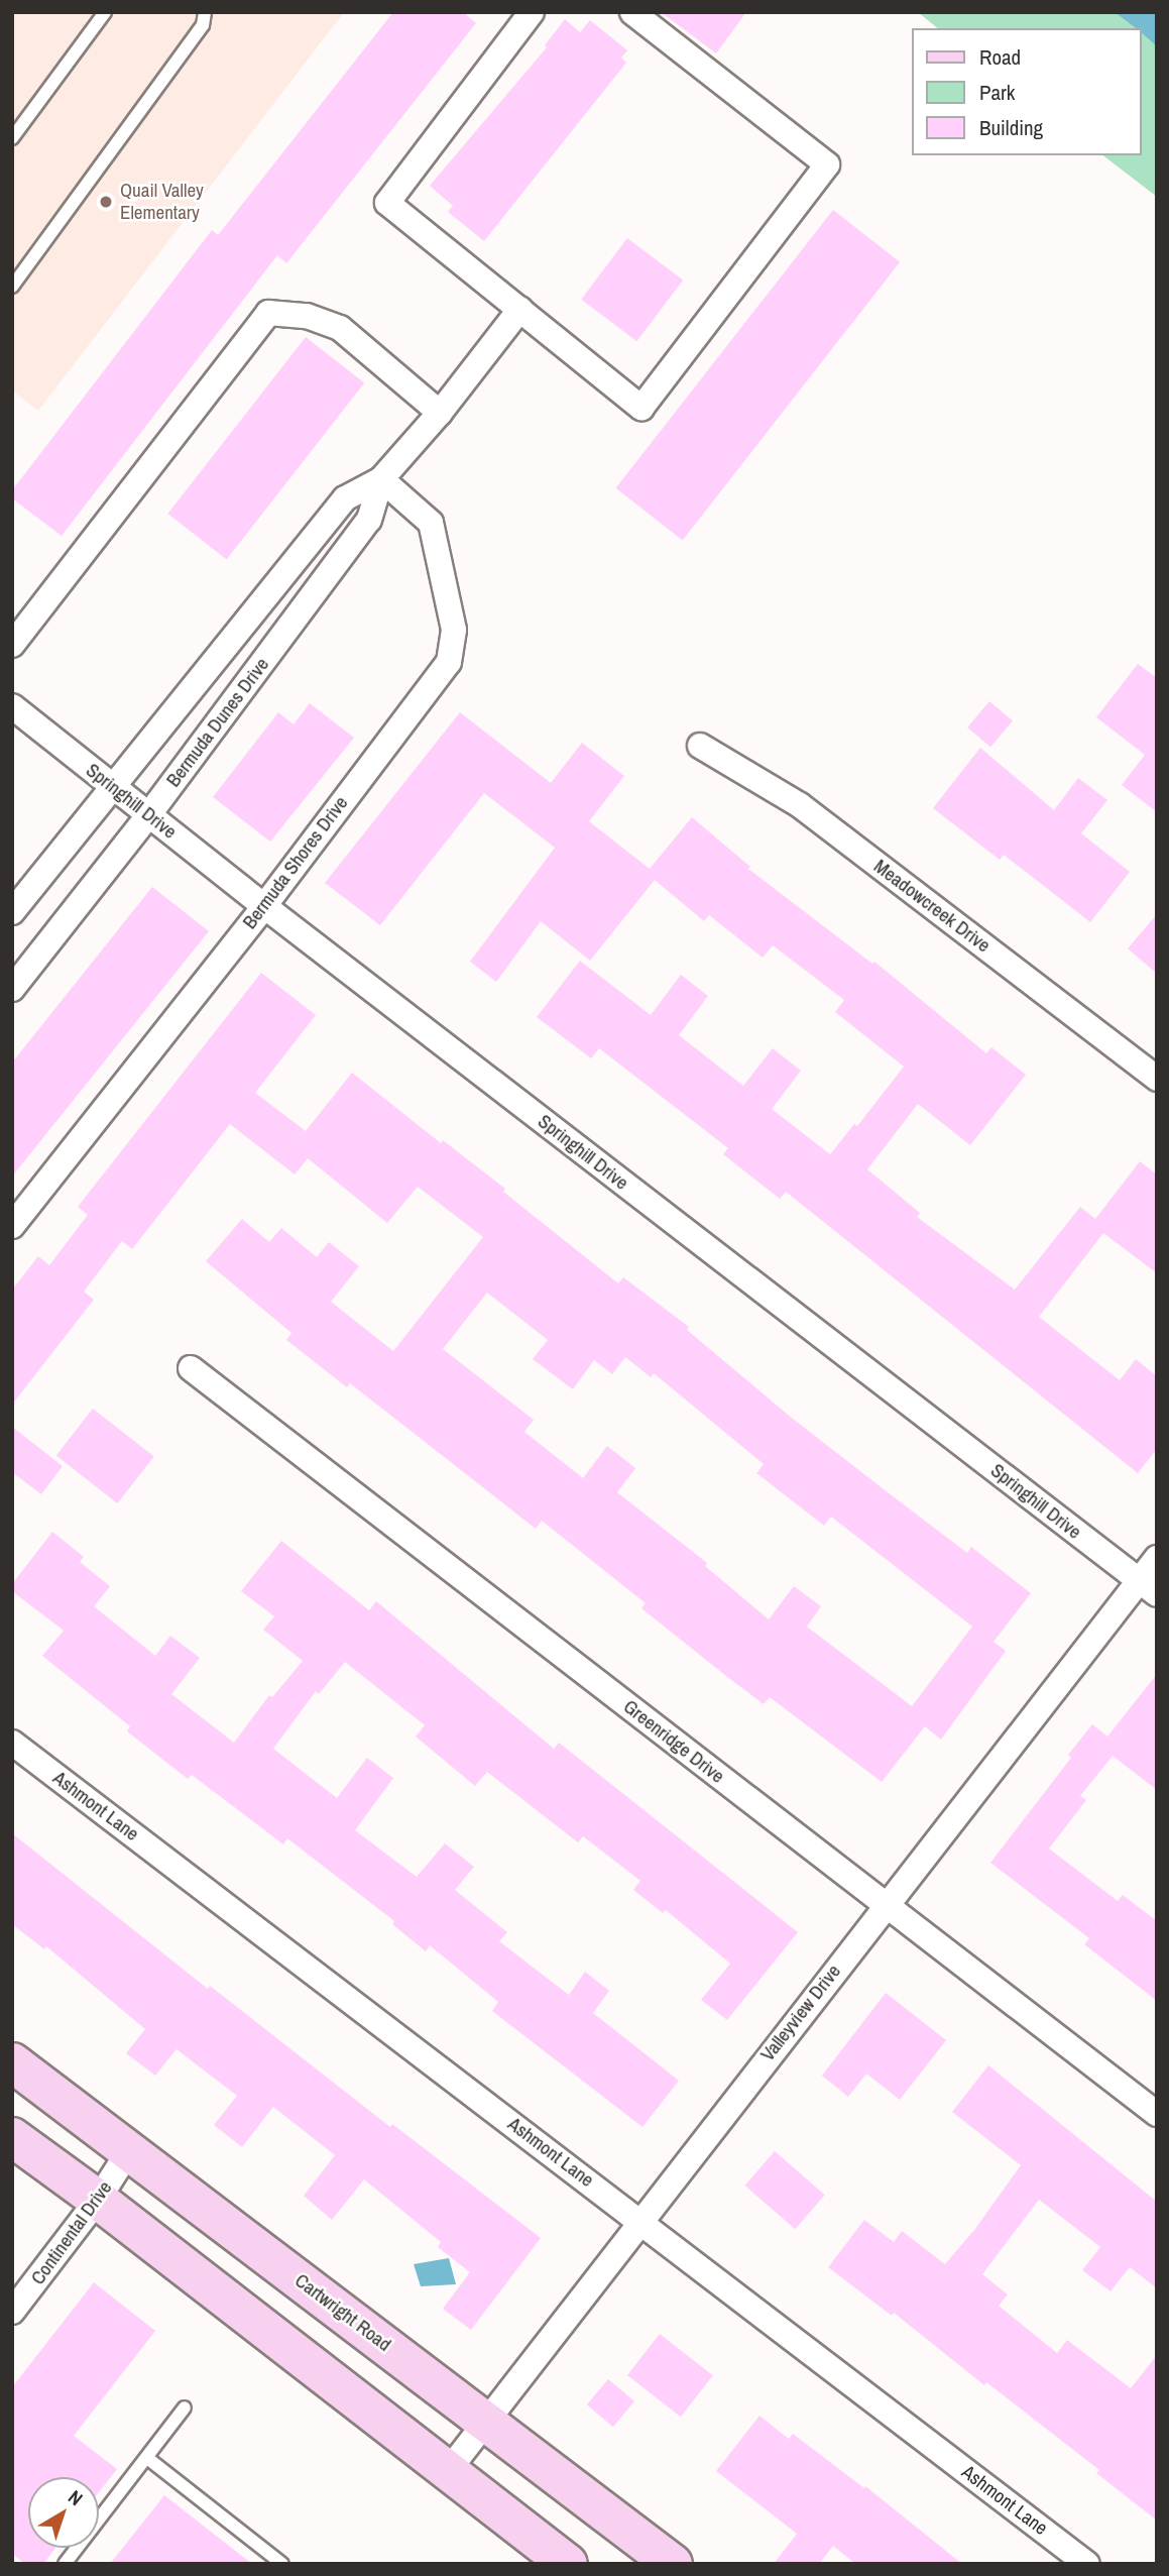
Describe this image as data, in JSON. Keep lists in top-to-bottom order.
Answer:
{
  "streets": {
    "main road": ["Cartwright Road"],
    "street": [
      "Bermuda Dunes Drive",
      "Springhill Drive",
      "Bermuda Shores Drive",
      "Meadowcreek Drive",
      "Greenridge Drive",
      "Ashmont Lane",
      "Valleyview Drive",
      "Continental Drive"
    ]
  },
  "crossings": [
    ["Bermuda Dunes Drive", "Springhill Drive"],
    ["Bermuda Dunes Drive", "Bermuda Shores Drive"],
    ["Springhill Drive", "Bermuda Shores Drive"],
    ["Springhill Drive", "Valleyview Drive"],
    ["Greenridge Drive", "Valleyview Drive"],
    ["Ashmont Lane", "Valleyview Drive"],
    ["Valleyview Drive", "Cartwright Road"],
    ["Continental Drive", "Cartwright Road"]
  ],
  "places": ["Quail Valley Elementary"],
  "legend": ["Road", "Park", "Building"],
  "north": "top right"
}
